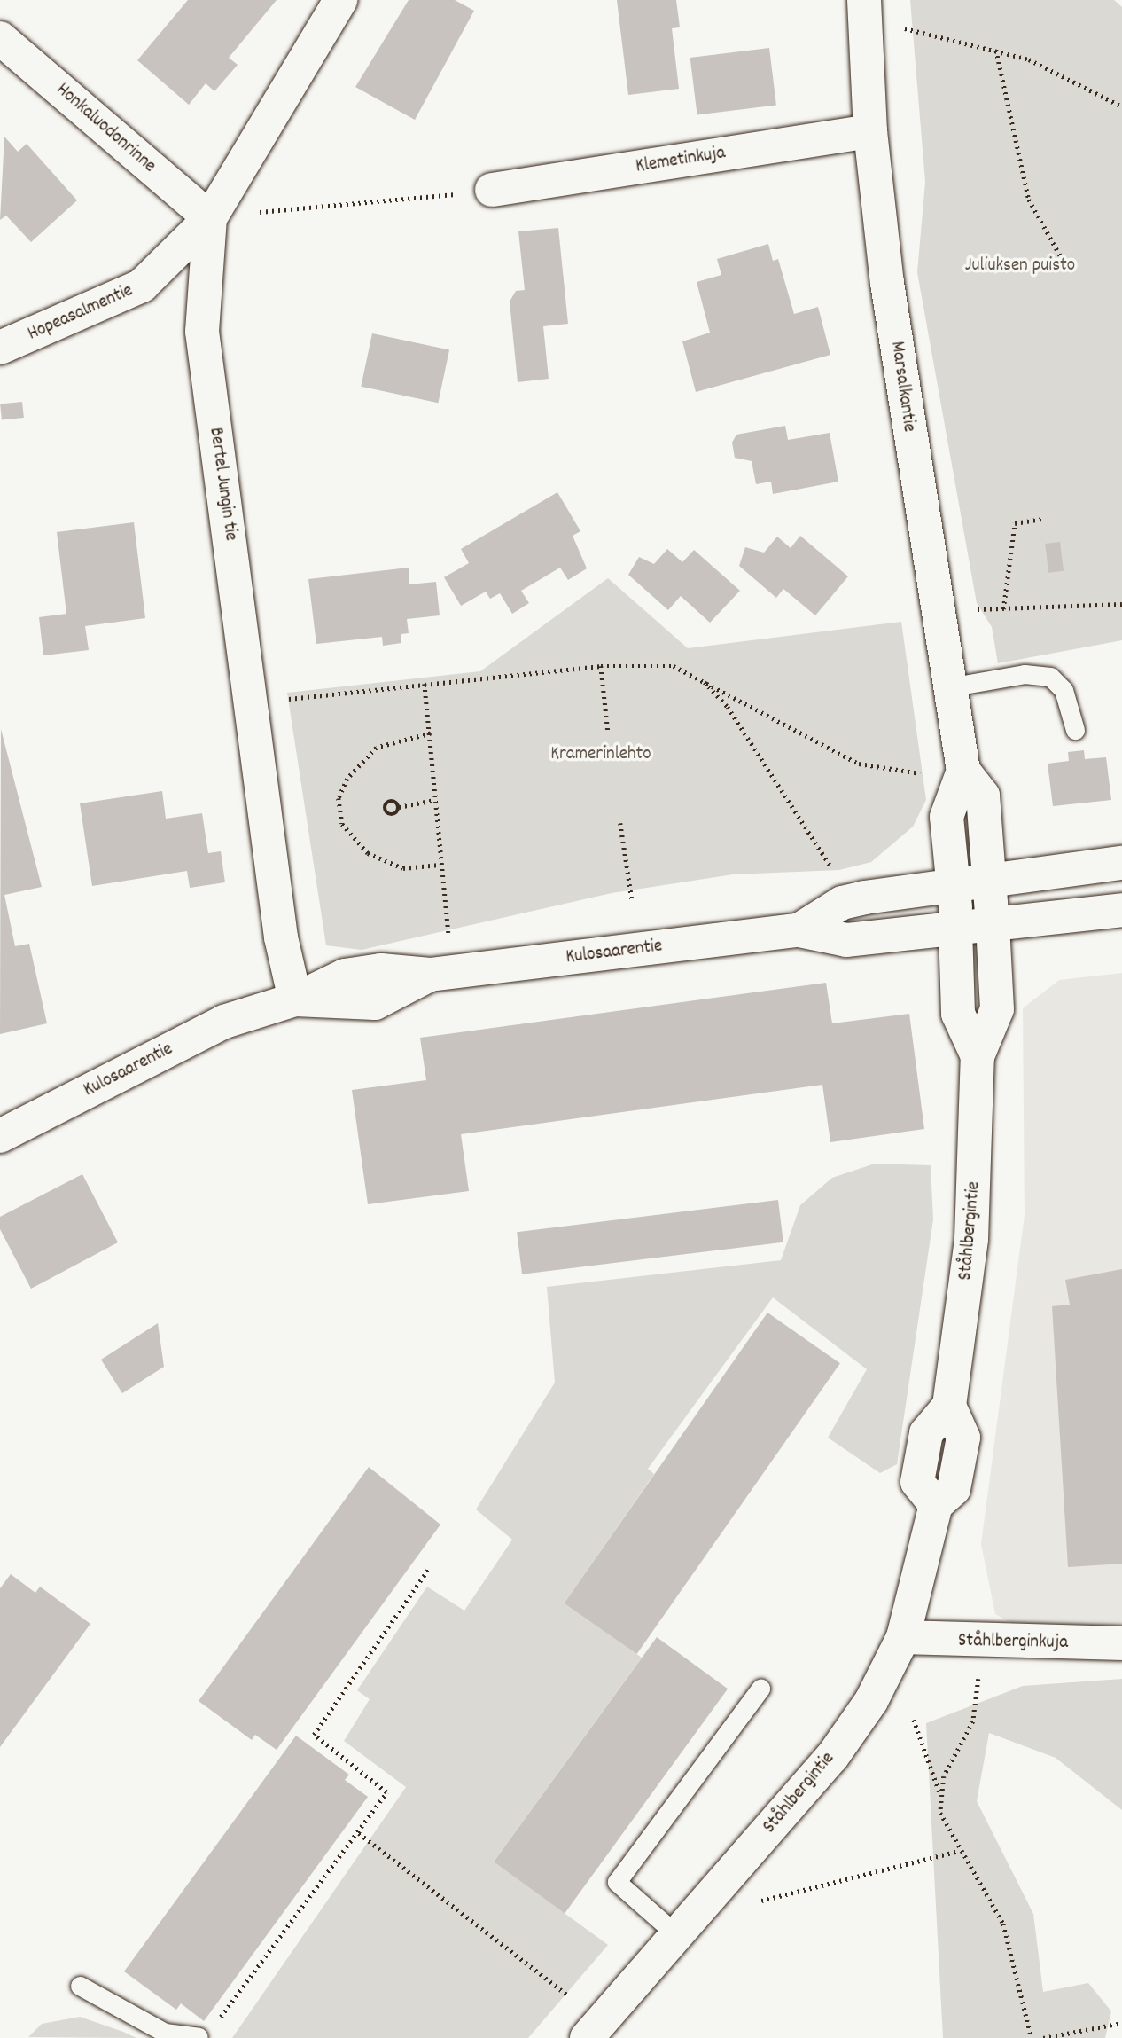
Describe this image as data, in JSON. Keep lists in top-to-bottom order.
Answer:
{
  "streets": {
    "street": [
      "Honkaluodonrinne",
      "Klemetinkuja",
      "Hopeasalmentie",
      "Marsalkantie",
      "Bertel Jungin tie",
      "Kulosaarentie",
      "Ståhlbergintie",
      "Ståhlberginkuja"
    ]
  },
  "crossings": [
    ["Honkaluodonrinne", "Hopeasalmentie"],
    ["Honkaluodonrinne", "Bertel Jungin tie"],
    ["Klemetinkuja", "Marsalkantie"],
    ["Hopeasalmentie", "Bertel Jungin tie"],
    ["Marsalkantie", "Kulosaarentie"],
    ["Marsalkantie", "Ståhlbergintie"],
    ["Bertel Jungin tie", "Kulosaarentie"],
    ["Kulosaarentie", "Ståhlbergintie"],
    ["Ståhlbergintie", "Ståhlberginkuja"]
  ],
  "parks": ["Juliuksen puisto", "Kramerinlehto"]
}
